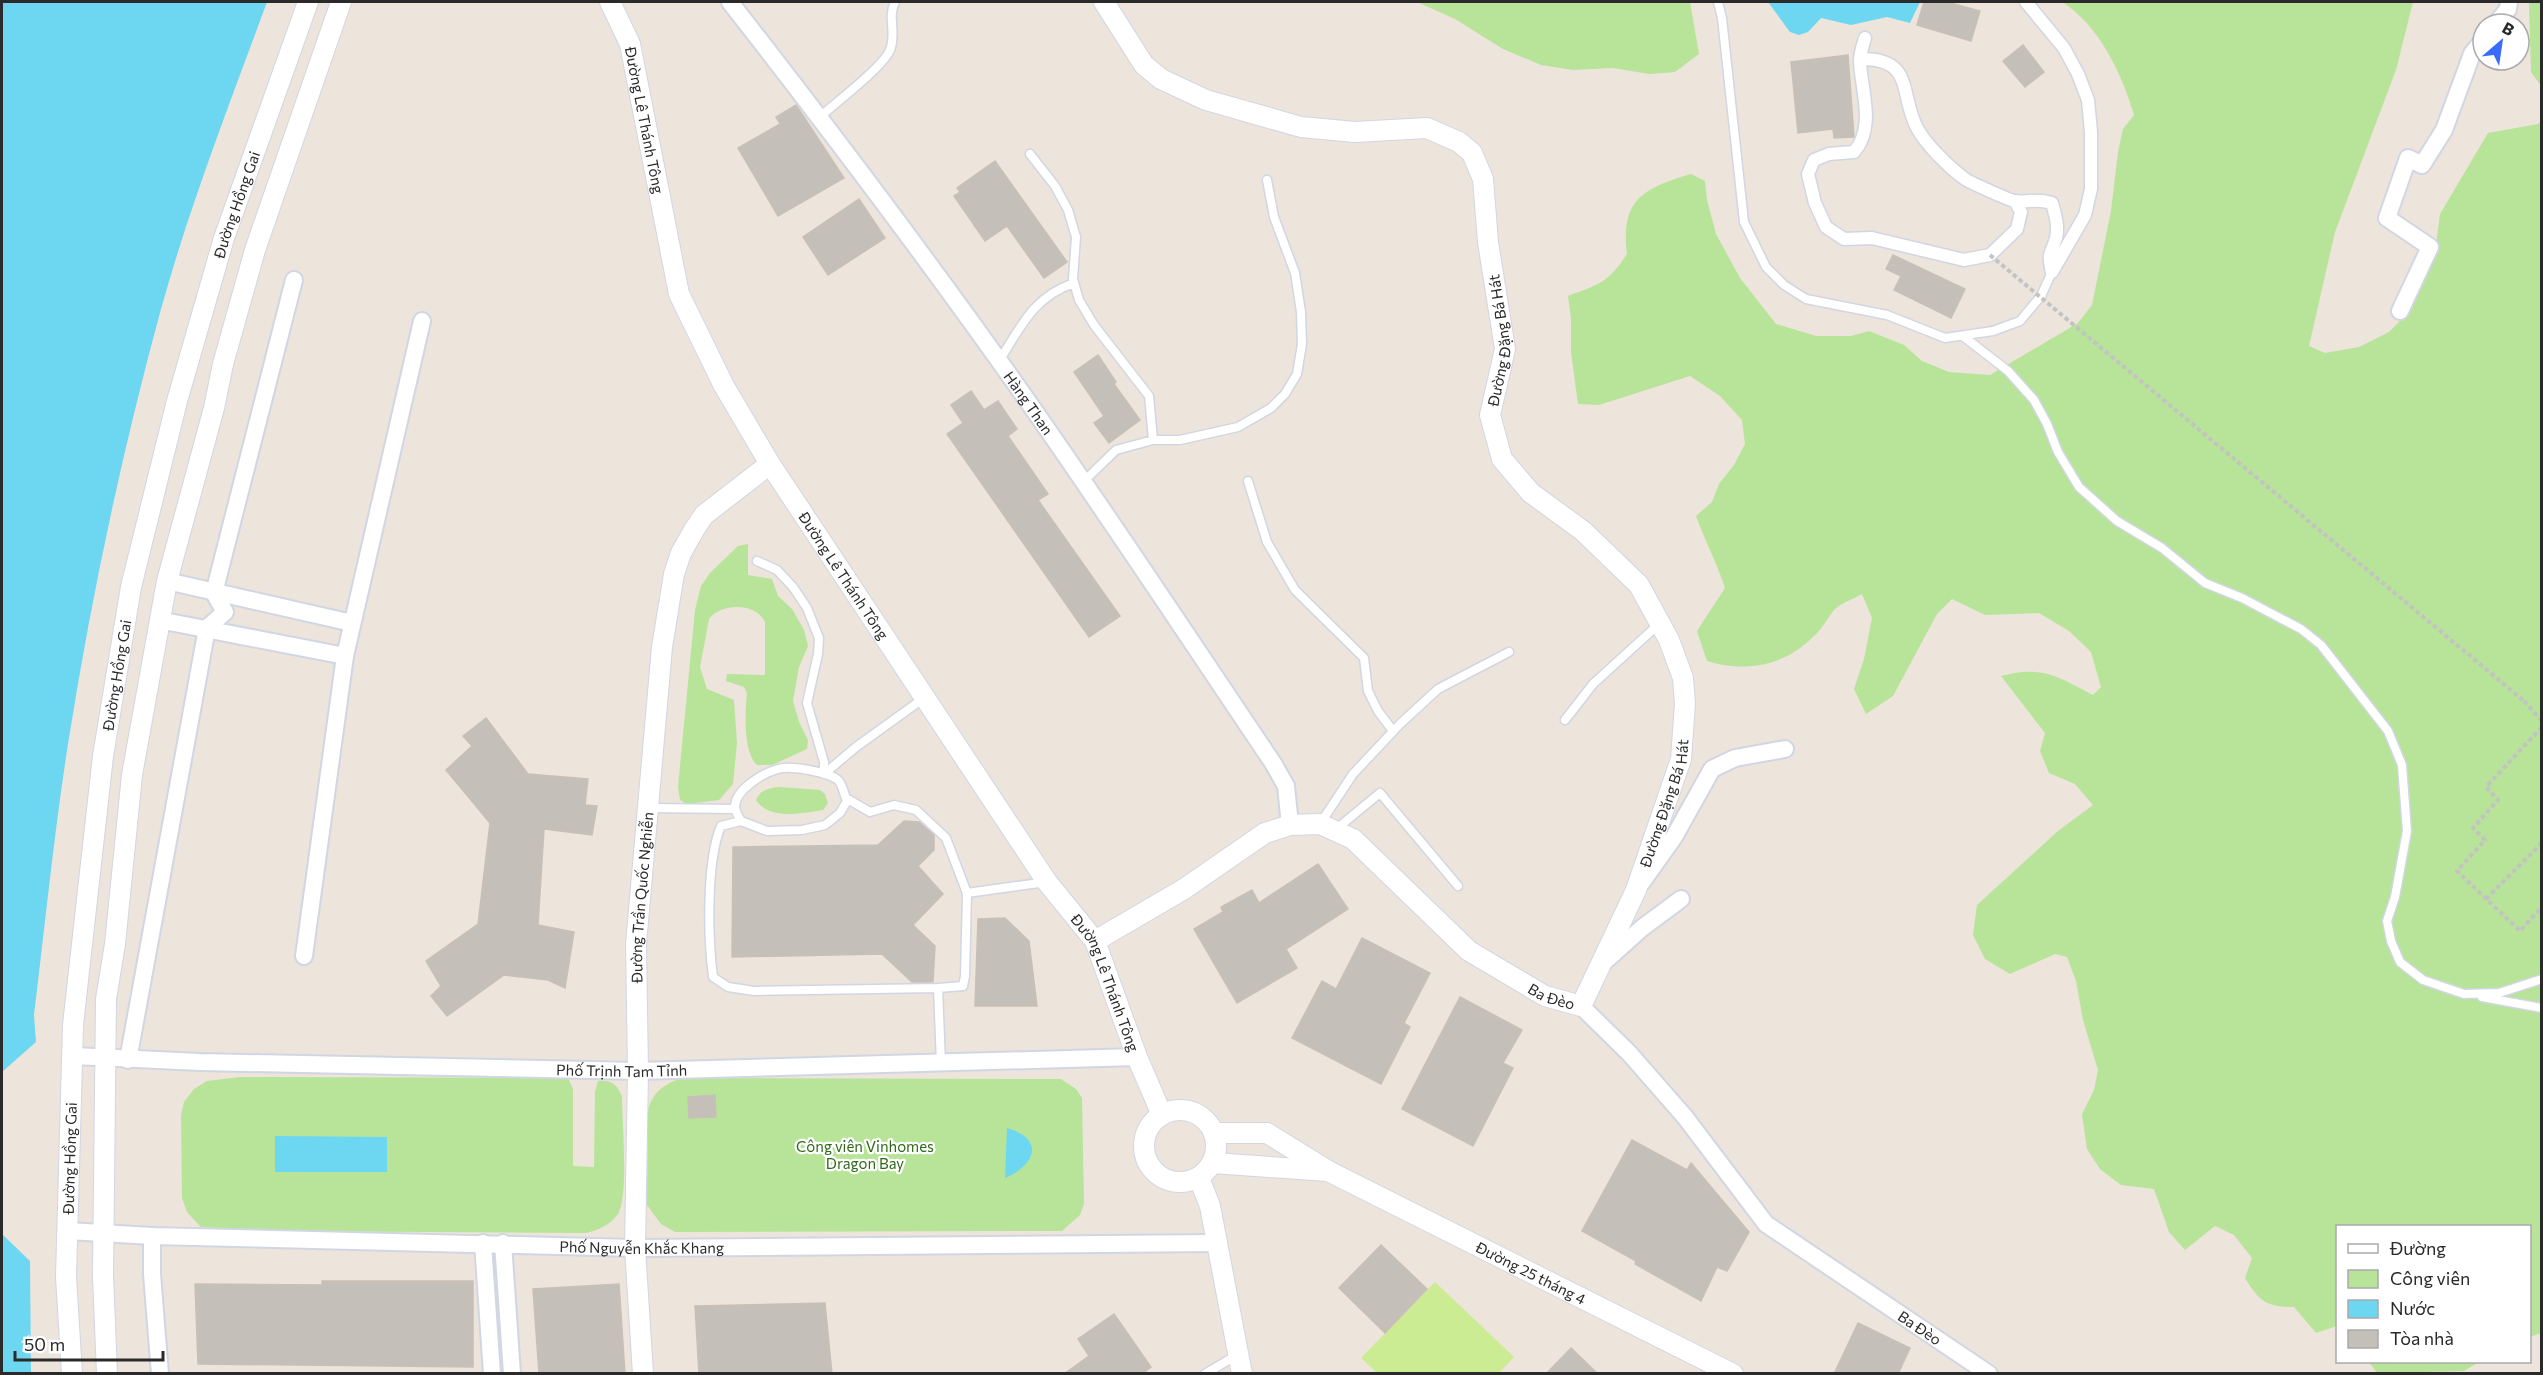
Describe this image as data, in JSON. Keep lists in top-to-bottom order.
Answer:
{
  "streets": {
    "street": [
      "Đường Lê Thánh Tông",
      "Đường Hồng Gai",
      "Đường Đặng Bá Hát",
      "Hàng Than",
      "Đường Trần Quốc Nghiễn",
      "Ba Đèo",
      "Phố Trịnh Tam Tỉnh",
      "Phố Nguyễn Khắc Khang",
      "Đường 25 tháng 4"
    ]
  },
  "crossings": [
    ["Đường Lê Thánh Tông", "Đường Trần Quốc Nghiễn"],
    ["Đường Lê Thánh Tông", "Phố Trịnh Tam Tỉnh"],
    ["Đường Lê Thánh Tông", "Đường 25 tháng 4"],
    ["Đường Hồng Gai", "Phố Nguyễn Khắc Khang"],
    ["Đường Đặng Bá Hát", "Ba Đèo"],
    ["Đường Trần Quốc Nghiễn", "Phố Trịnh Tam Tỉnh"],
    ["Đường Trần Quốc Nghiễn", "Phố Nguyễn Khắc Khang"]
  ],
  "parks": ["Công viên Vinhomes Dragon Bay"],
  "legend": [
    "Đường",
    "Công viên",
    "Nước",
    "Tòa nhà"
  ],
  "scale_bar": "50 m",
  "north": "top right"
}
